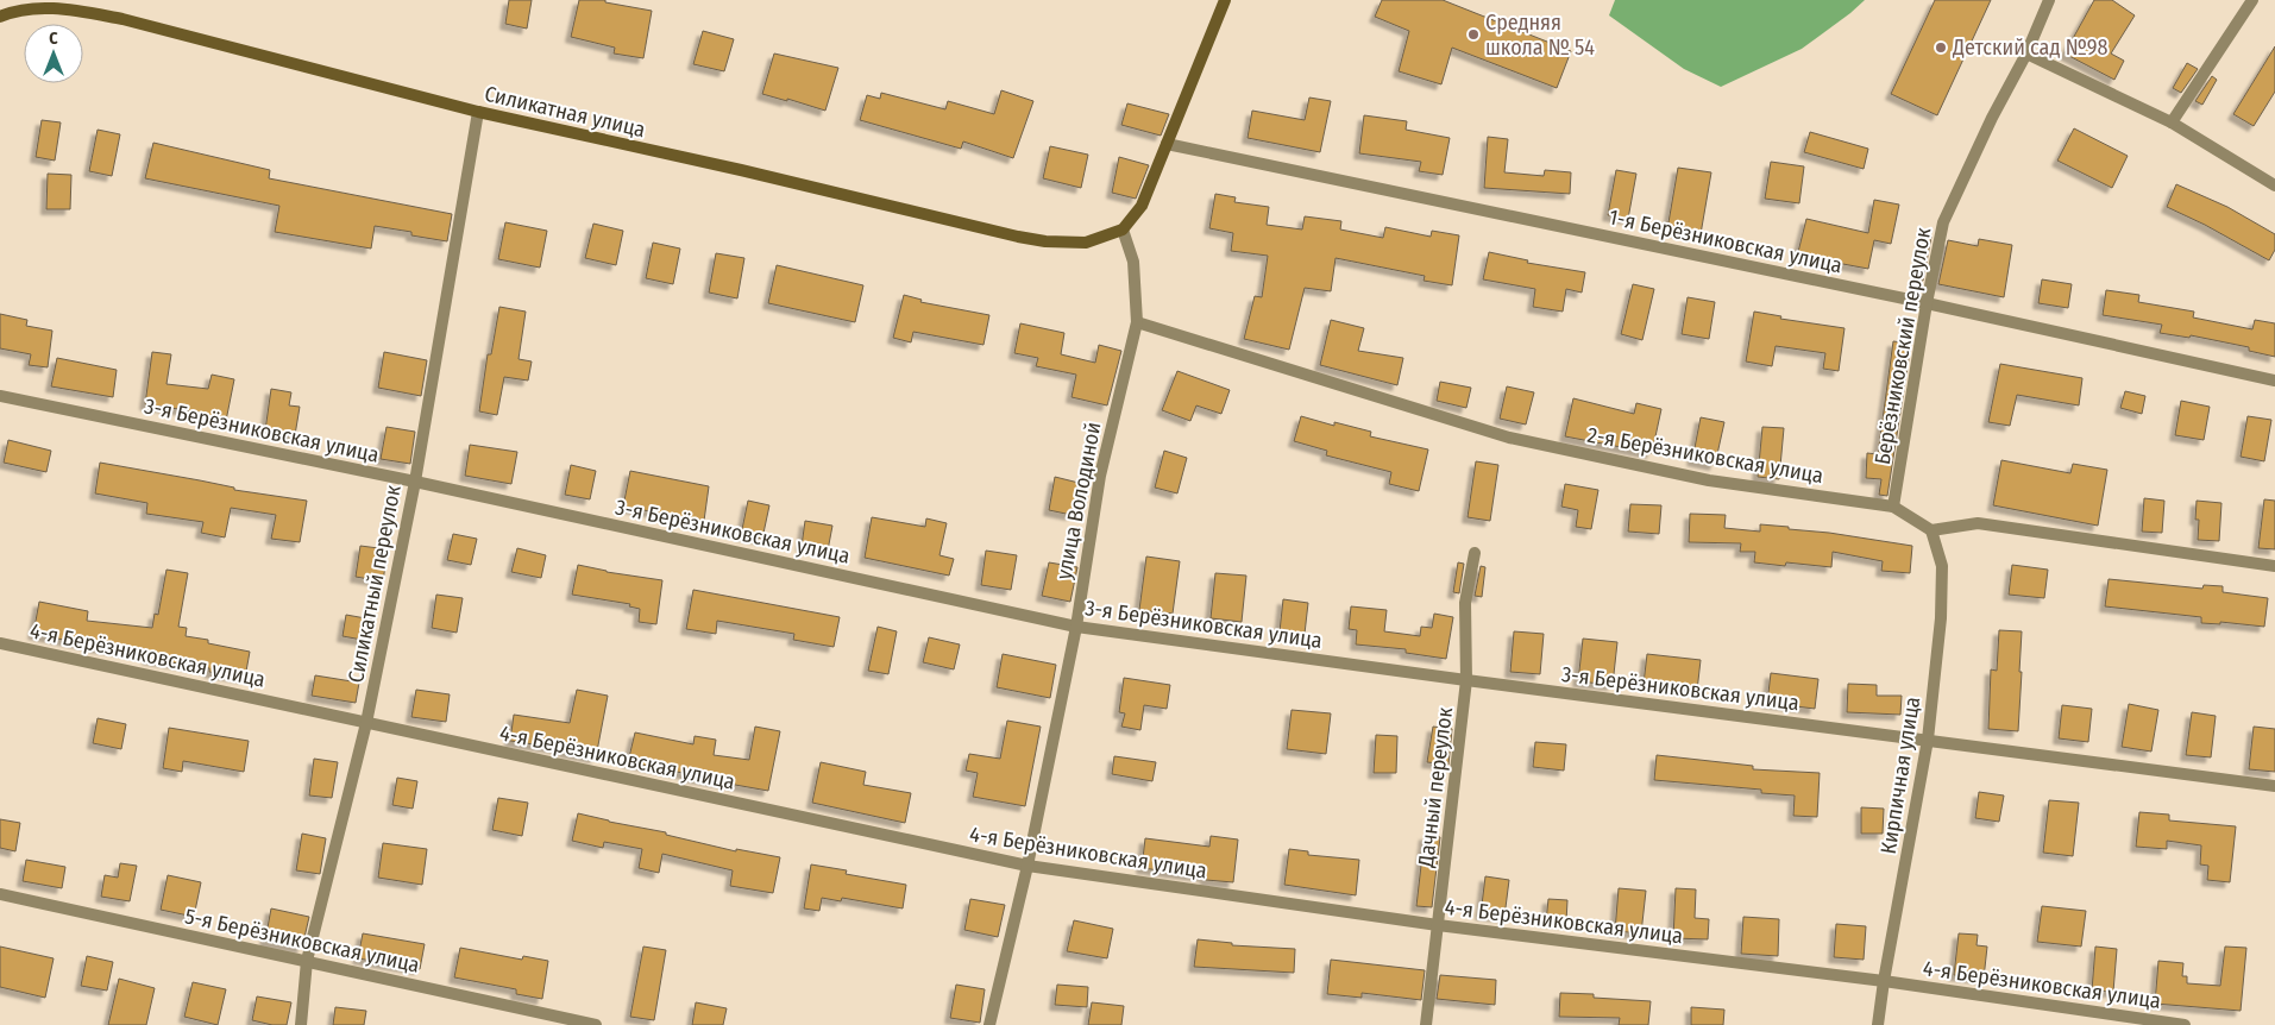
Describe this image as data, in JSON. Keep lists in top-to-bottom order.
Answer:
{
  "streets": {
    "street": [
      "Силикатная улица",
      "1-я Берёзниковская улица",
      "Берёзниковский переулок",
      "3-я Берёзниковская улица",
      "2-я Берёзниковская улица",
      "улица Володиной",
      "Силикатный переулок",
      "4-я Берёзниковская улица",
      "Кирпичная улица",
      "Дачный переулок",
      "5-я Берёзниковская улица"
    ]
  },
  "crossings": [
    ["Силикатная улица", "улица Володиной"],
    ["Силикатная улица", "Силикатный переулок"],
    ["1-я Берёзниковская улица", "Берёзниковский переулок"],
    ["Берёзниковский переулок", "2-я Берёзниковская улица"],
    ["3-я Берёзниковская улица", "улица Володиной"],
    ["3-я Берёзниковская улица", "Силикатный переулок"],
    ["3-я Берёзниковская улица", "Кирпичная улица"],
    ["3-я Берёзниковская улица", "Дачный переулок"],
    ["2-я Берёзниковская улица", "улица Володиной"],
    ["2-я Берёзниковская улица", "Кирпичная улица"],
    ["улица Володиной", "4-я Берёзниковская улица"],
    ["Силикатный переулок", "4-я Берёзниковская улица"],
    ["Силикатный переулок", "5-я Берёзниковская улица"],
    ["4-я Берёзниковская улица", "Кирпичная улица"],
    ["4-я Берёзниковская улица", "Дачный переулок"]
  ],
  "places": ["Средняя школа № 54", "Детский сад №98"],
  "north": "top"
}
